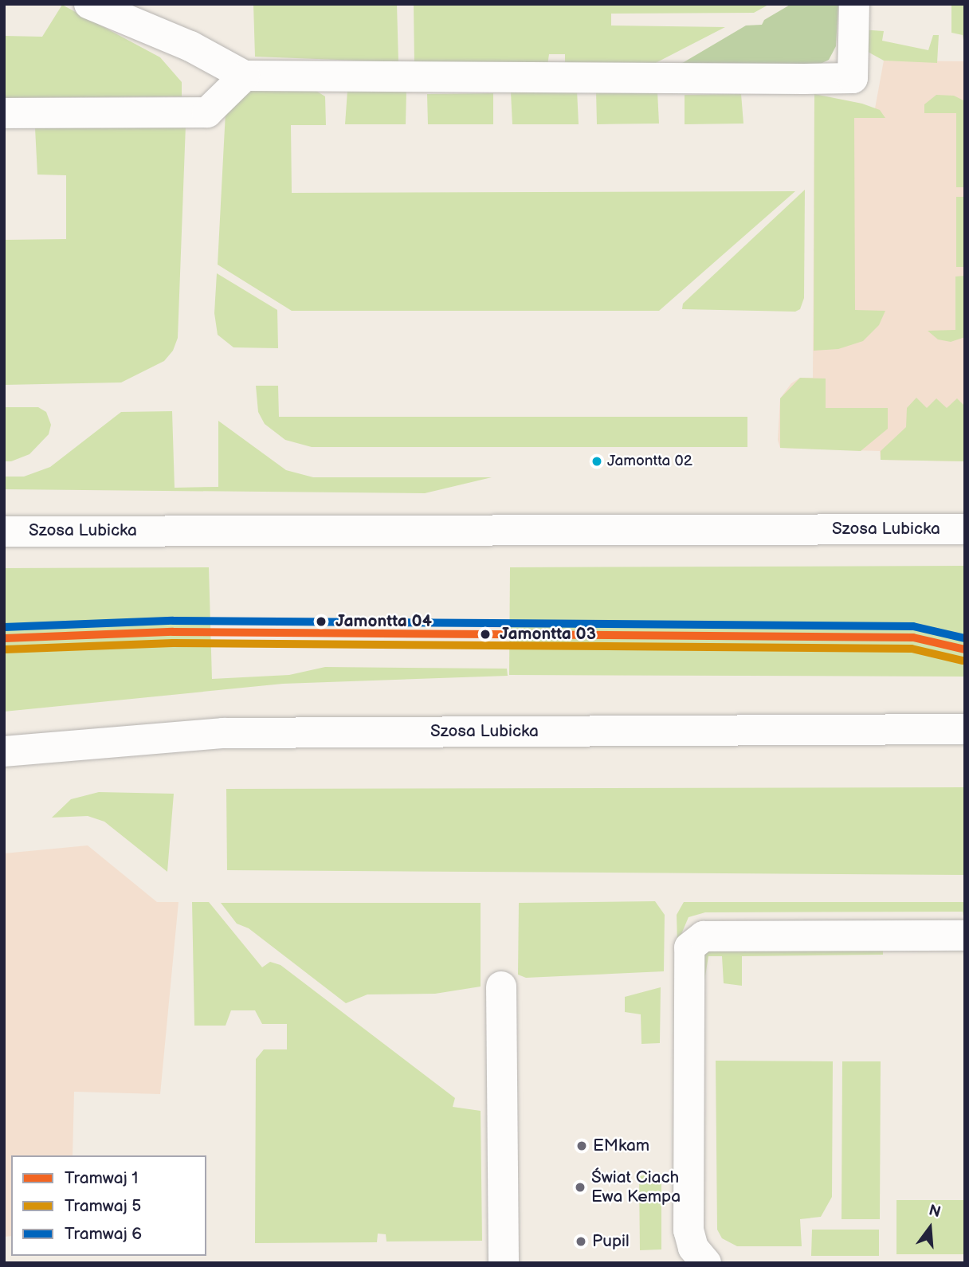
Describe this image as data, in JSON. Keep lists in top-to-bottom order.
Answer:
{
  "streets": {
    "street": ["Szosa Lubicka"]
  },
  "places": [
    "Jamontta 02",
    "Jamontta 04",
    "Jamontta 03",
    "EMkam",
    "Świat Ciach Ewa Kempa",
    "Pupil"
  ],
  "lines": ["tram line 6", "tram line 1", "tram line 5"],
  "legend": ["Tramwaj 1", "Tramwaj 5", "Tramwaj 6"],
  "north": "top"
}
